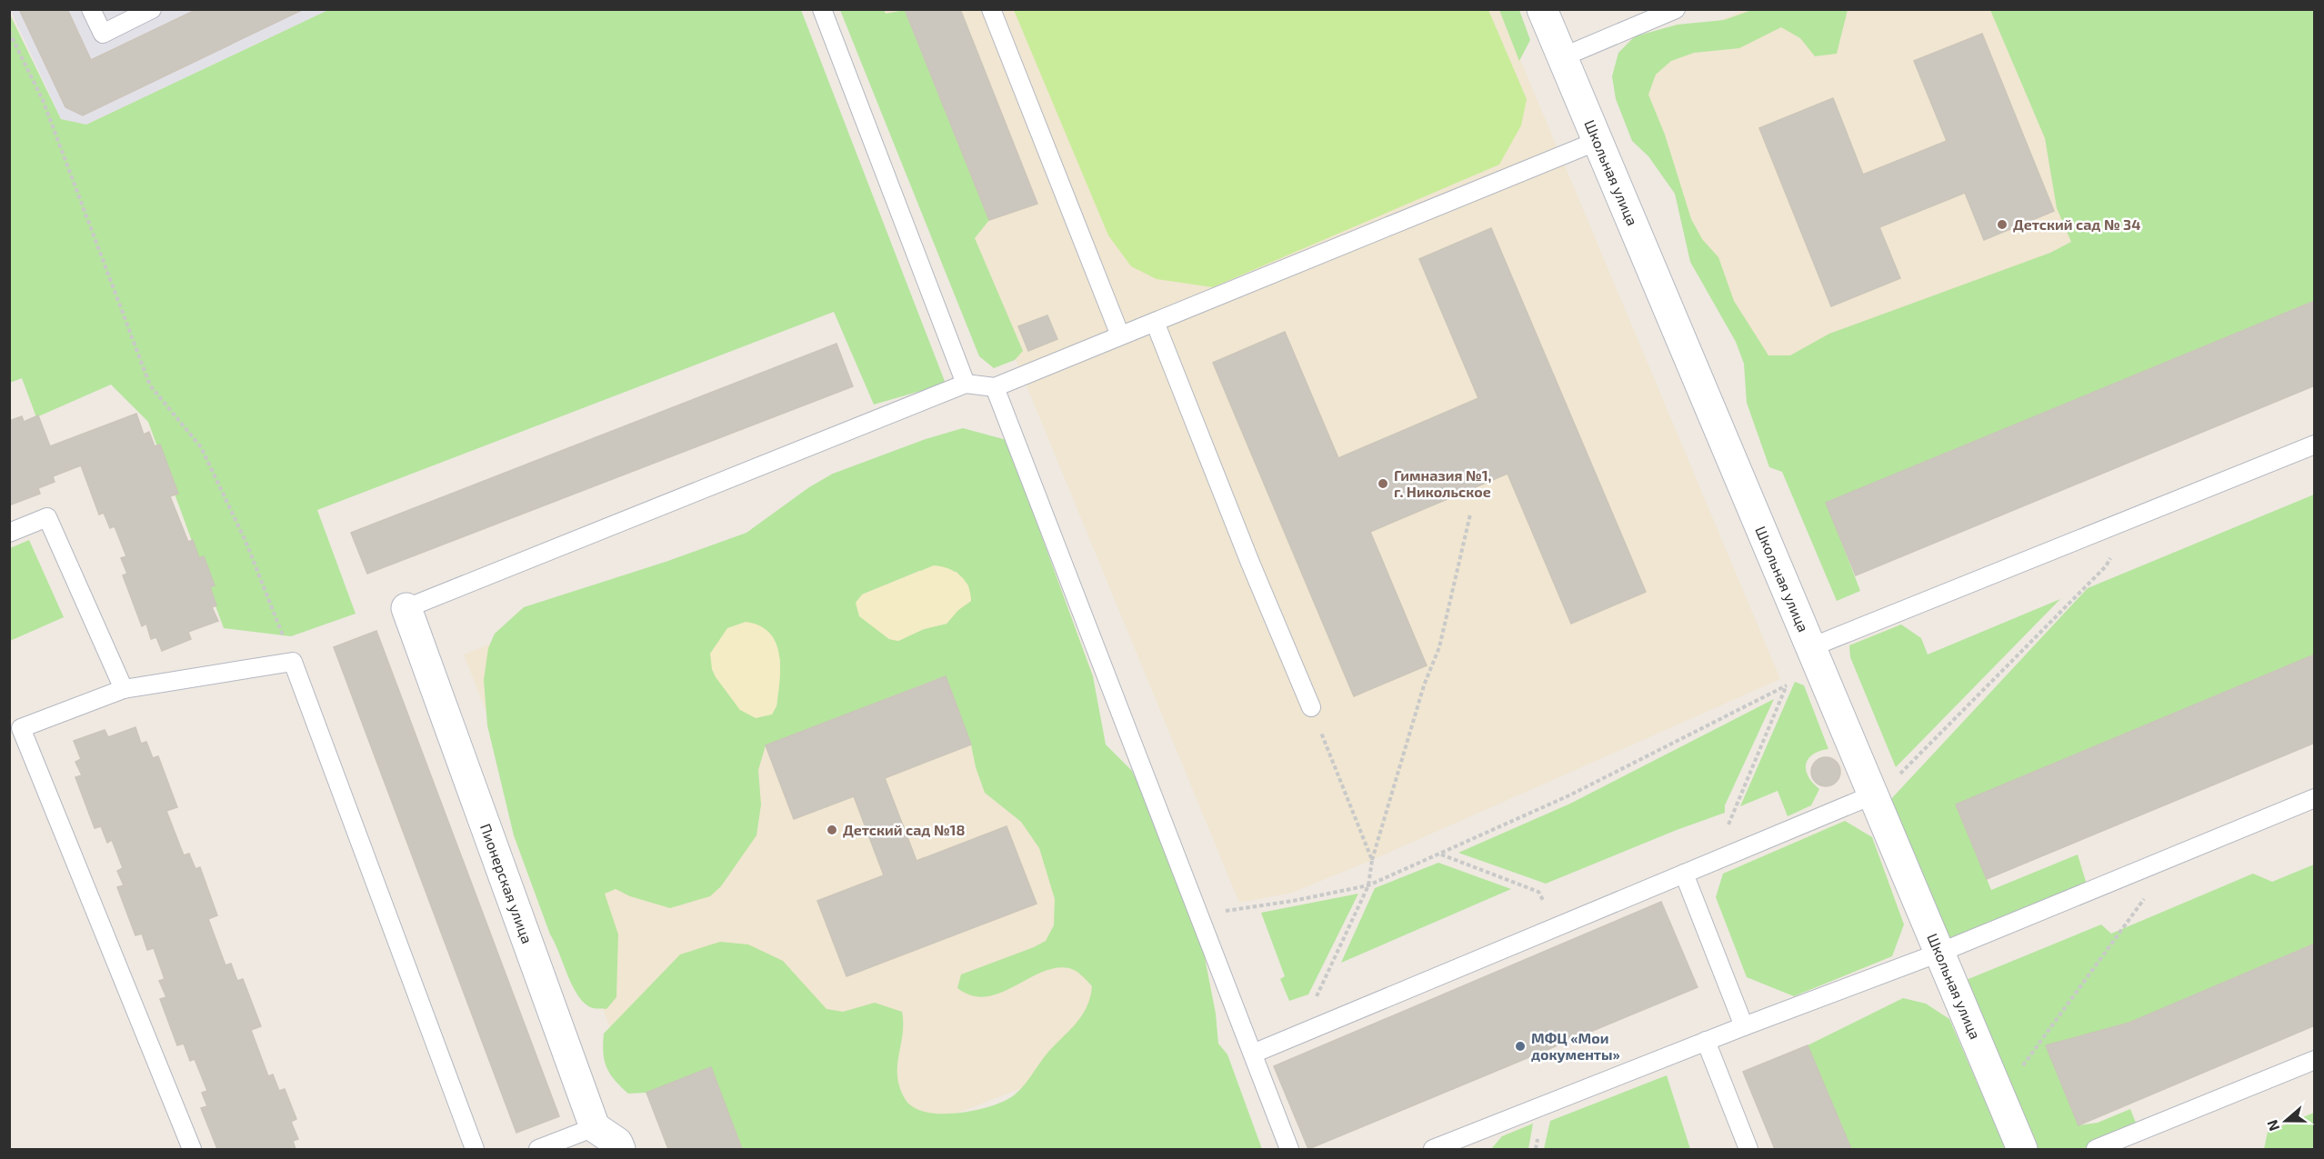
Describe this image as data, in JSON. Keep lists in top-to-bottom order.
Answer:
{
  "streets": {
    "street": ["Школьная улица", "Пионерская улица"]
  },
  "places": [
    "Детский сад № 34",
    "Гимназия №1, г. Никольское",
    "Детский сад №18",
    "МФЦ «Мои документы»"
  ],
  "north": "left"
}
